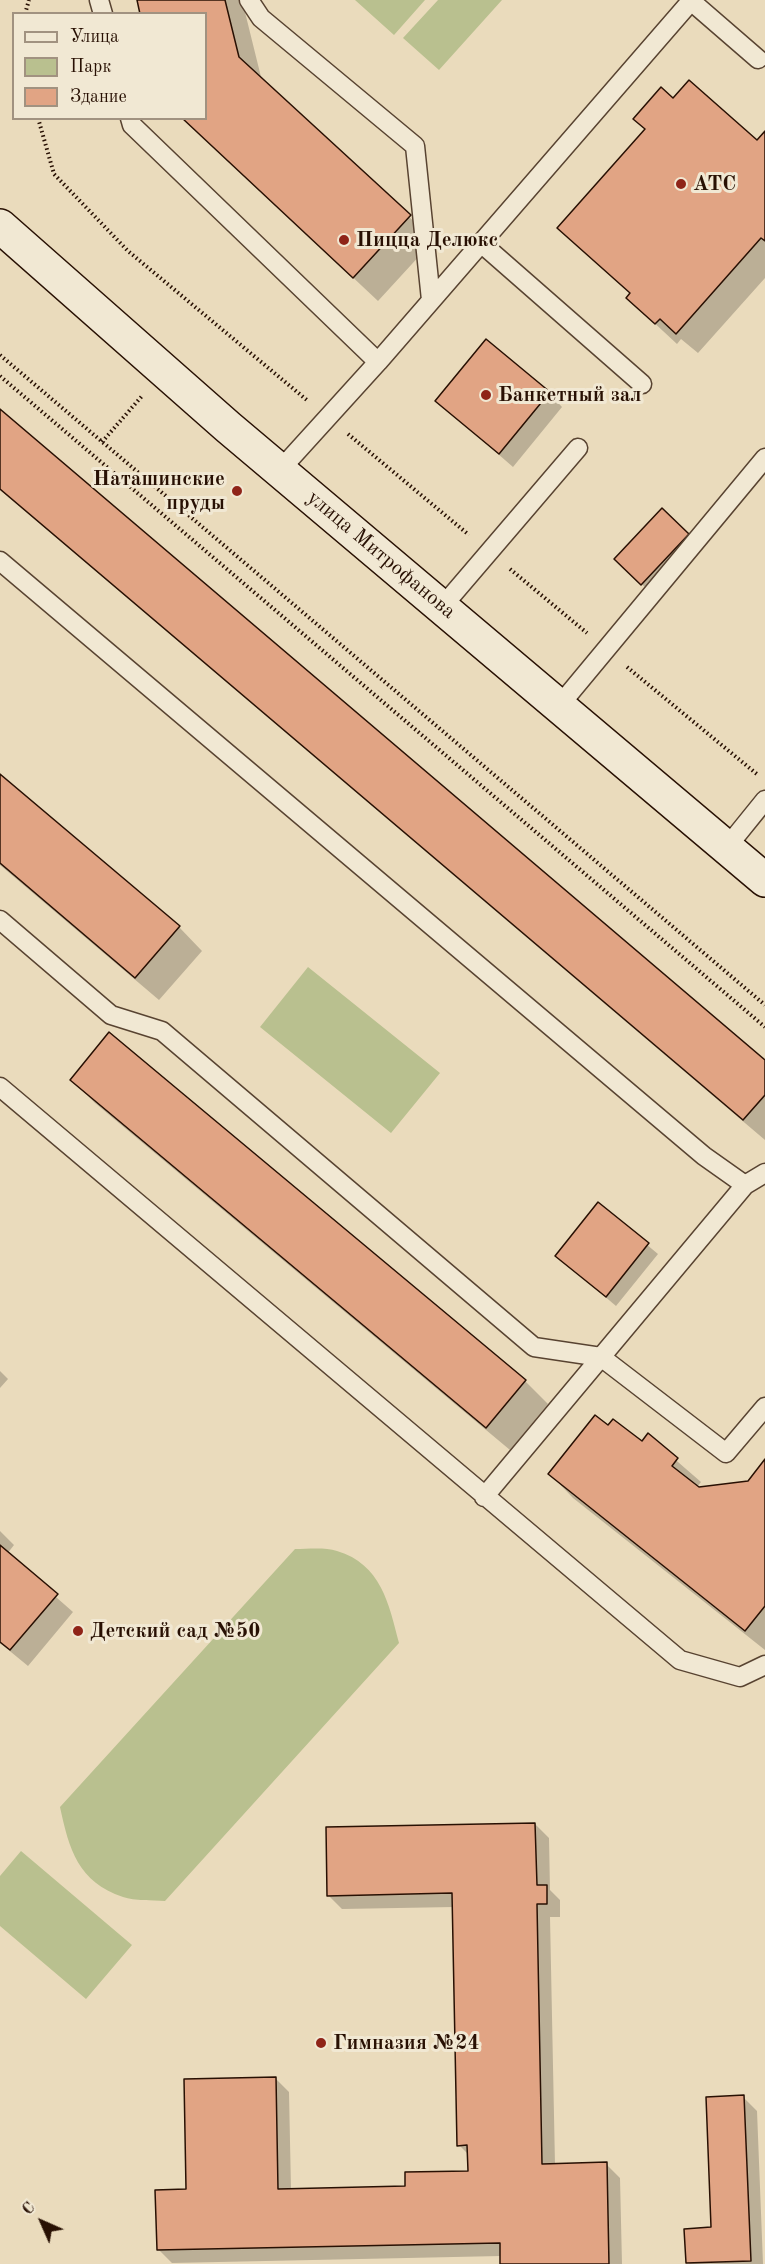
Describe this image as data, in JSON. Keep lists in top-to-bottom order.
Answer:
{
  "streets": {
    "main road": ["улица Митрофанова"]
  },
  "places": [
    "АТС",
    "Пицца Делюкс",
    "Банкетный зал",
    "Наташинские пруды",
    "Детский сад №50",
    "Гимназия №24"
  ],
  "legend": ["Улица", "Парк", "Здание"],
  "north": "top left"
}
